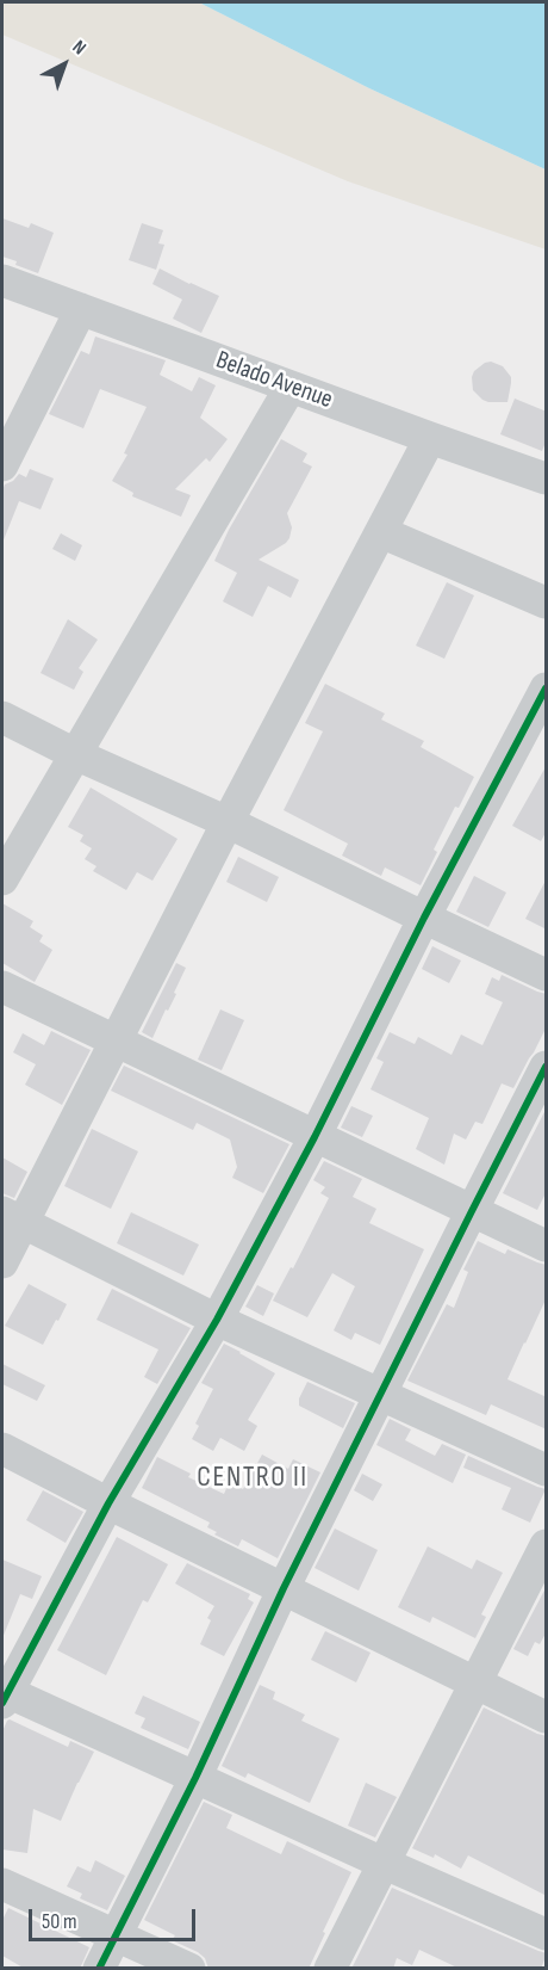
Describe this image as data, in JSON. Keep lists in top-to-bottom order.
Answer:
{
  "streets": {
    "street": ["Belado Avenue"]
  },
  "districts": ["CENTRO II"],
  "scale_bar": "50 m",
  "north": "top right"
}
